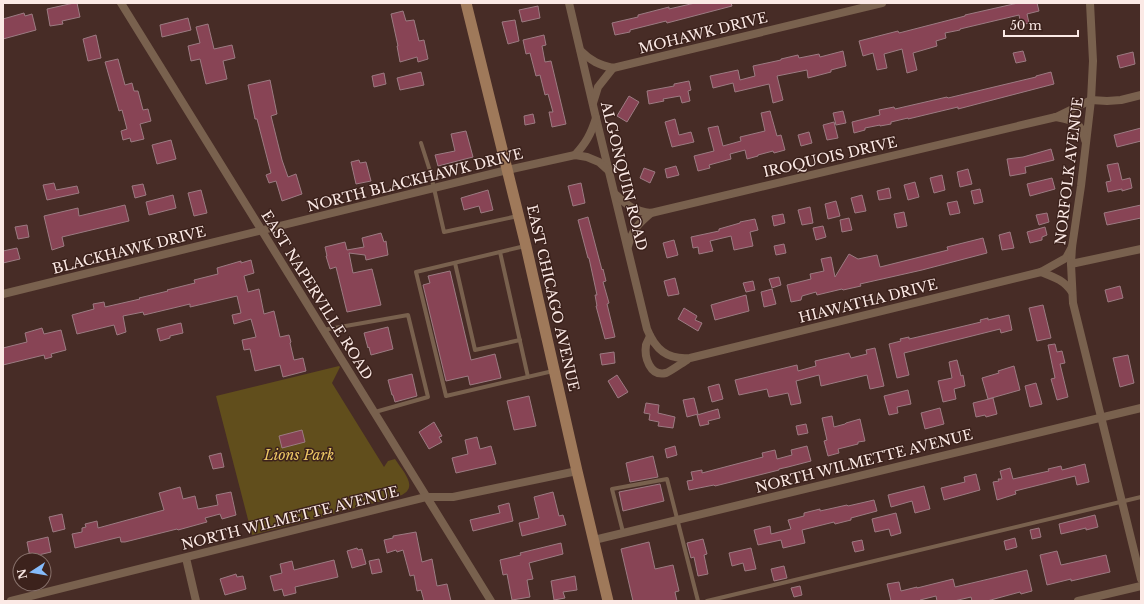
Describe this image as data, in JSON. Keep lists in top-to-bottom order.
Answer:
{
  "streets": {
    "main road": ["EAST CHICAGO AVENUE"],
    "street": [
      "MOHAWK DRIVE",
      "IROQUOIS DRIVE",
      "NORFOLK AVENUE",
      "ALGONQUIN ROAD",
      "NORTH BLACKHAWK DRIVE",
      "BLACKHAWK DRIVE",
      "EAST NAPERVILLE ROAD",
      "HIAWATHA DRIVE",
      "NORTH WILMETTE AVENUE"
    ]
  },
  "crossings": [
    ["IROQUOIS DRIVE", "NORFOLK AVENUE"],
    ["IROQUOIS DRIVE", "ALGONQUIN ROAD"],
    ["NORFOLK AVENUE", "HIAWATHA DRIVE"],
    ["NORFOLK AVENUE", "NORTH WILMETTE AVENUE"],
    ["ALGONQUIN ROAD", "NORTH BLACKHAWK DRIVE"],
    ["ALGONQUIN ROAD", "HIAWATHA DRIVE"],
    ["NORTH BLACKHAWK DRIVE", "BLACKHAWK DRIVE"],
    ["NORTH BLACKHAWK DRIVE", "EAST NAPERVILLE ROAD"],
    ["NORTH BLACKHAWK DRIVE", "EAST CHICAGO AVENUE"],
    ["BLACKHAWK DRIVE", "EAST NAPERVILLE ROAD"],
    ["EAST NAPERVILLE ROAD", "NORTH WILMETTE AVENUE"],
    ["EAST CHICAGO AVENUE", "NORTH WILMETTE AVENUE"]
  ],
  "parks": ["Lions Park"],
  "scale_bar": "50 m",
  "north": "left"
}
